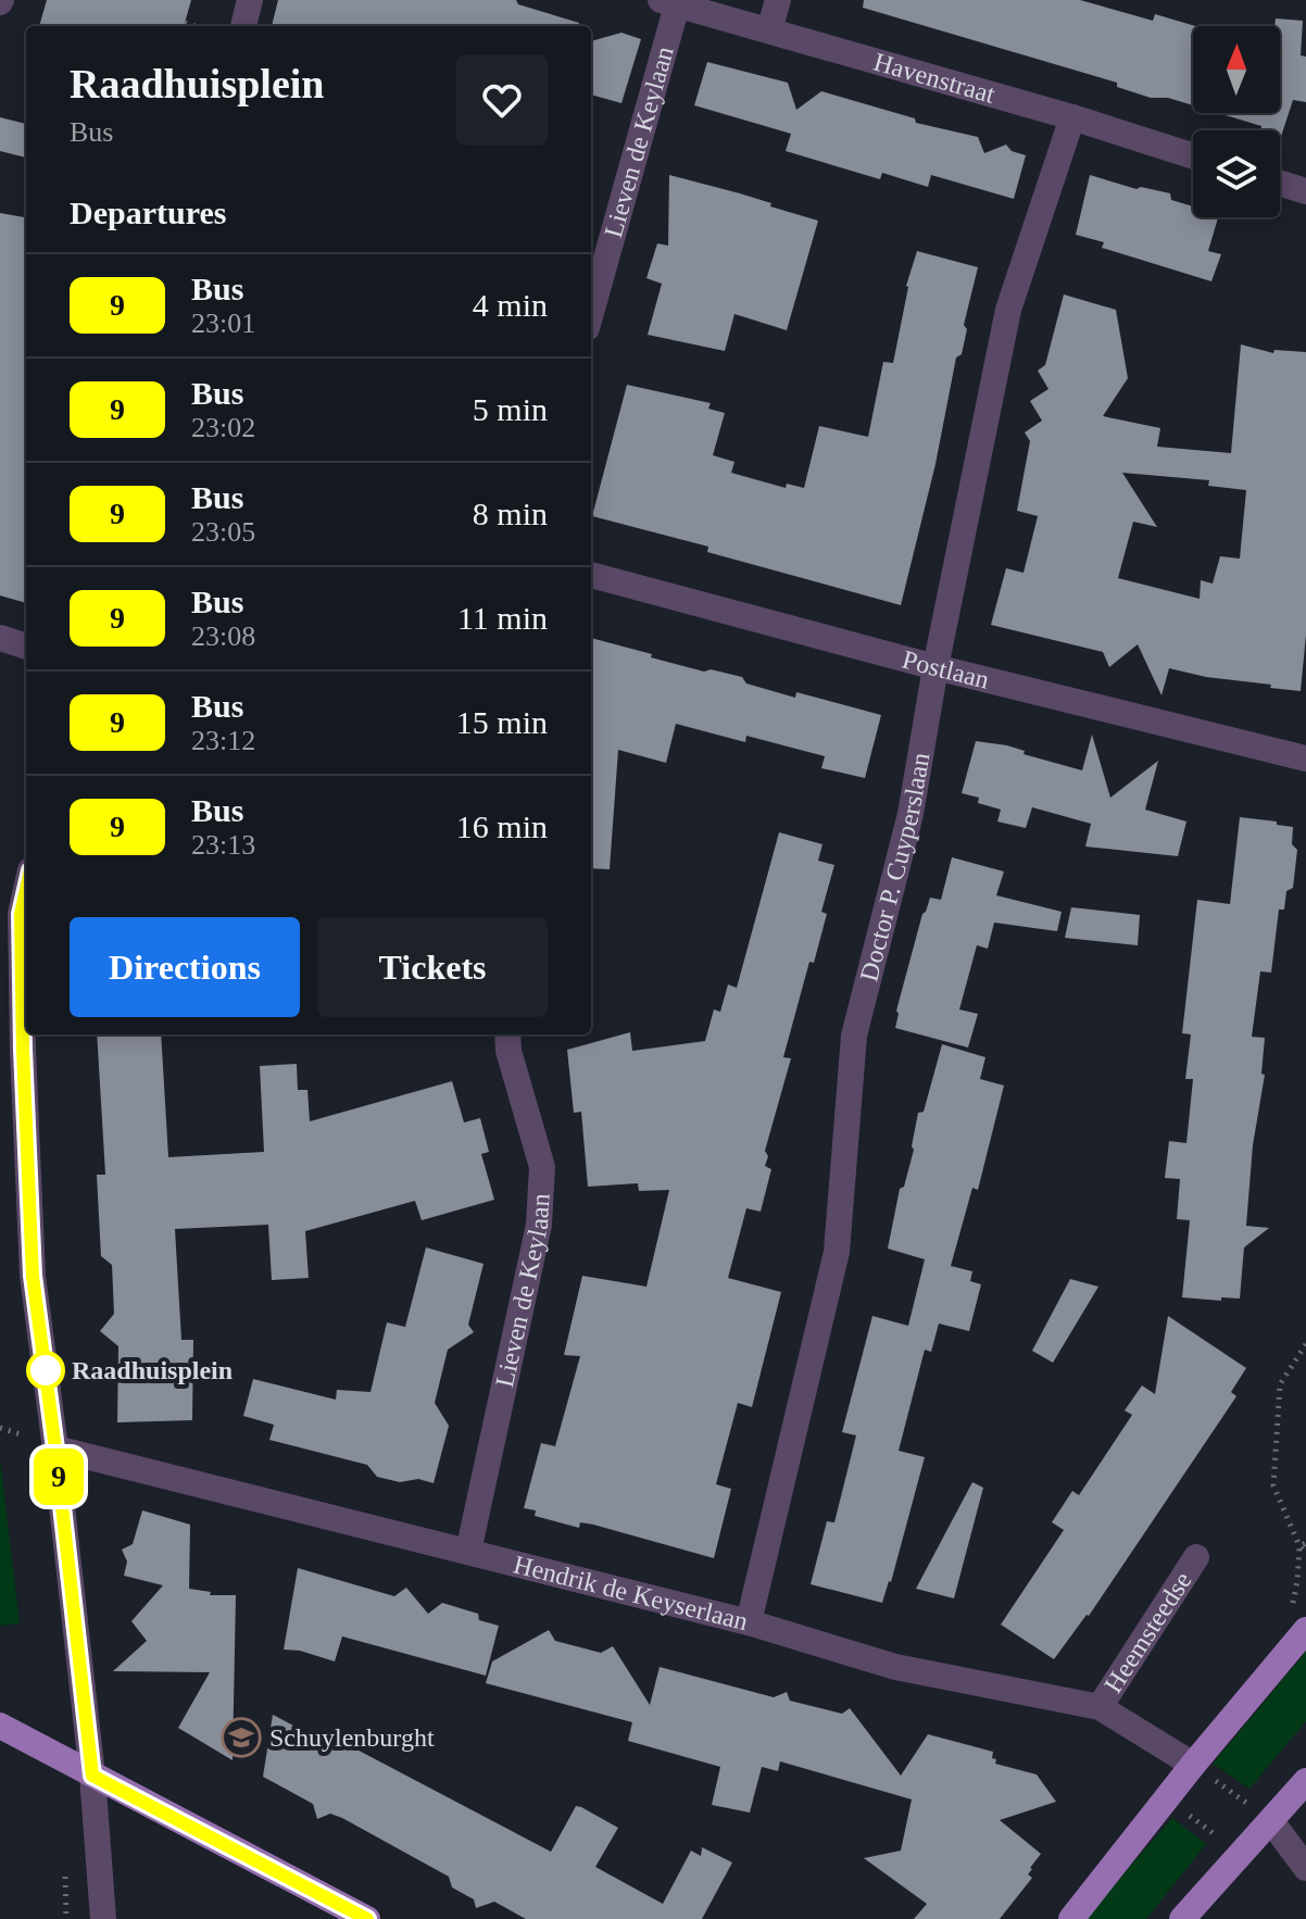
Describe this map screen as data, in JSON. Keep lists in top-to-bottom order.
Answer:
{
  "streets": {
    "street": [
      "Havenstraat",
      "Lieven de Keylaan",
      "Postlaan",
      "Doctor P. Cuyperslaan",
      "Hendrik de Keyserlaan",
      "Heemsteedse"
    ]
  },
  "crossings": [
    ["Havenstraat", "Lieven de Keylaan"],
    ["Havenstraat", "Doctor P. Cuyperslaan"],
    ["Lieven de Keylaan", "Hendrik de Keyserlaan"],
    ["Postlaan", "Doctor P. Cuyperslaan"],
    ["Doctor P. Cuyperslaan", "Hendrik de Keyserlaan"],
    ["Hendrik de Keyserlaan", "Heemsteedse"]
  ],
  "places": {
    "other": ["Raadhuisplein"],
    "school or university": ["Schuylenburght"]
  },
  "lines": ["bus line 9"],
  "north": "top",
  "page": {
    "on_map": "9",
    "heading": [
      ["Raadhuisplein", "Bus"],
      "Departures"
    ],
    "list": [
      {
        "mark": "9",
        "name": "Bus",
        "note": "23:01",
        "value": "4 min"
      },
      {
        "mark": "9",
        "name": "Bus",
        "note": "23:02",
        "value": "5 min"
      },
      {
        "mark": "9",
        "name": "Bus",
        "note": "23:05",
        "value": "8 min"
      },
      {
        "mark": "9",
        "name": "Bus",
        "note": "23:08",
        "value": "11 min"
      },
      {
        "mark": "9",
        "name": "Bus",
        "note": "23:12",
        "value": "15 min"
      },
      {
        "mark": "9",
        "name": "Bus",
        "note": "23:13",
        "value": "16 min"
      }
    ],
    "buttons": ["Directions", "Tickets"]
  }
}
